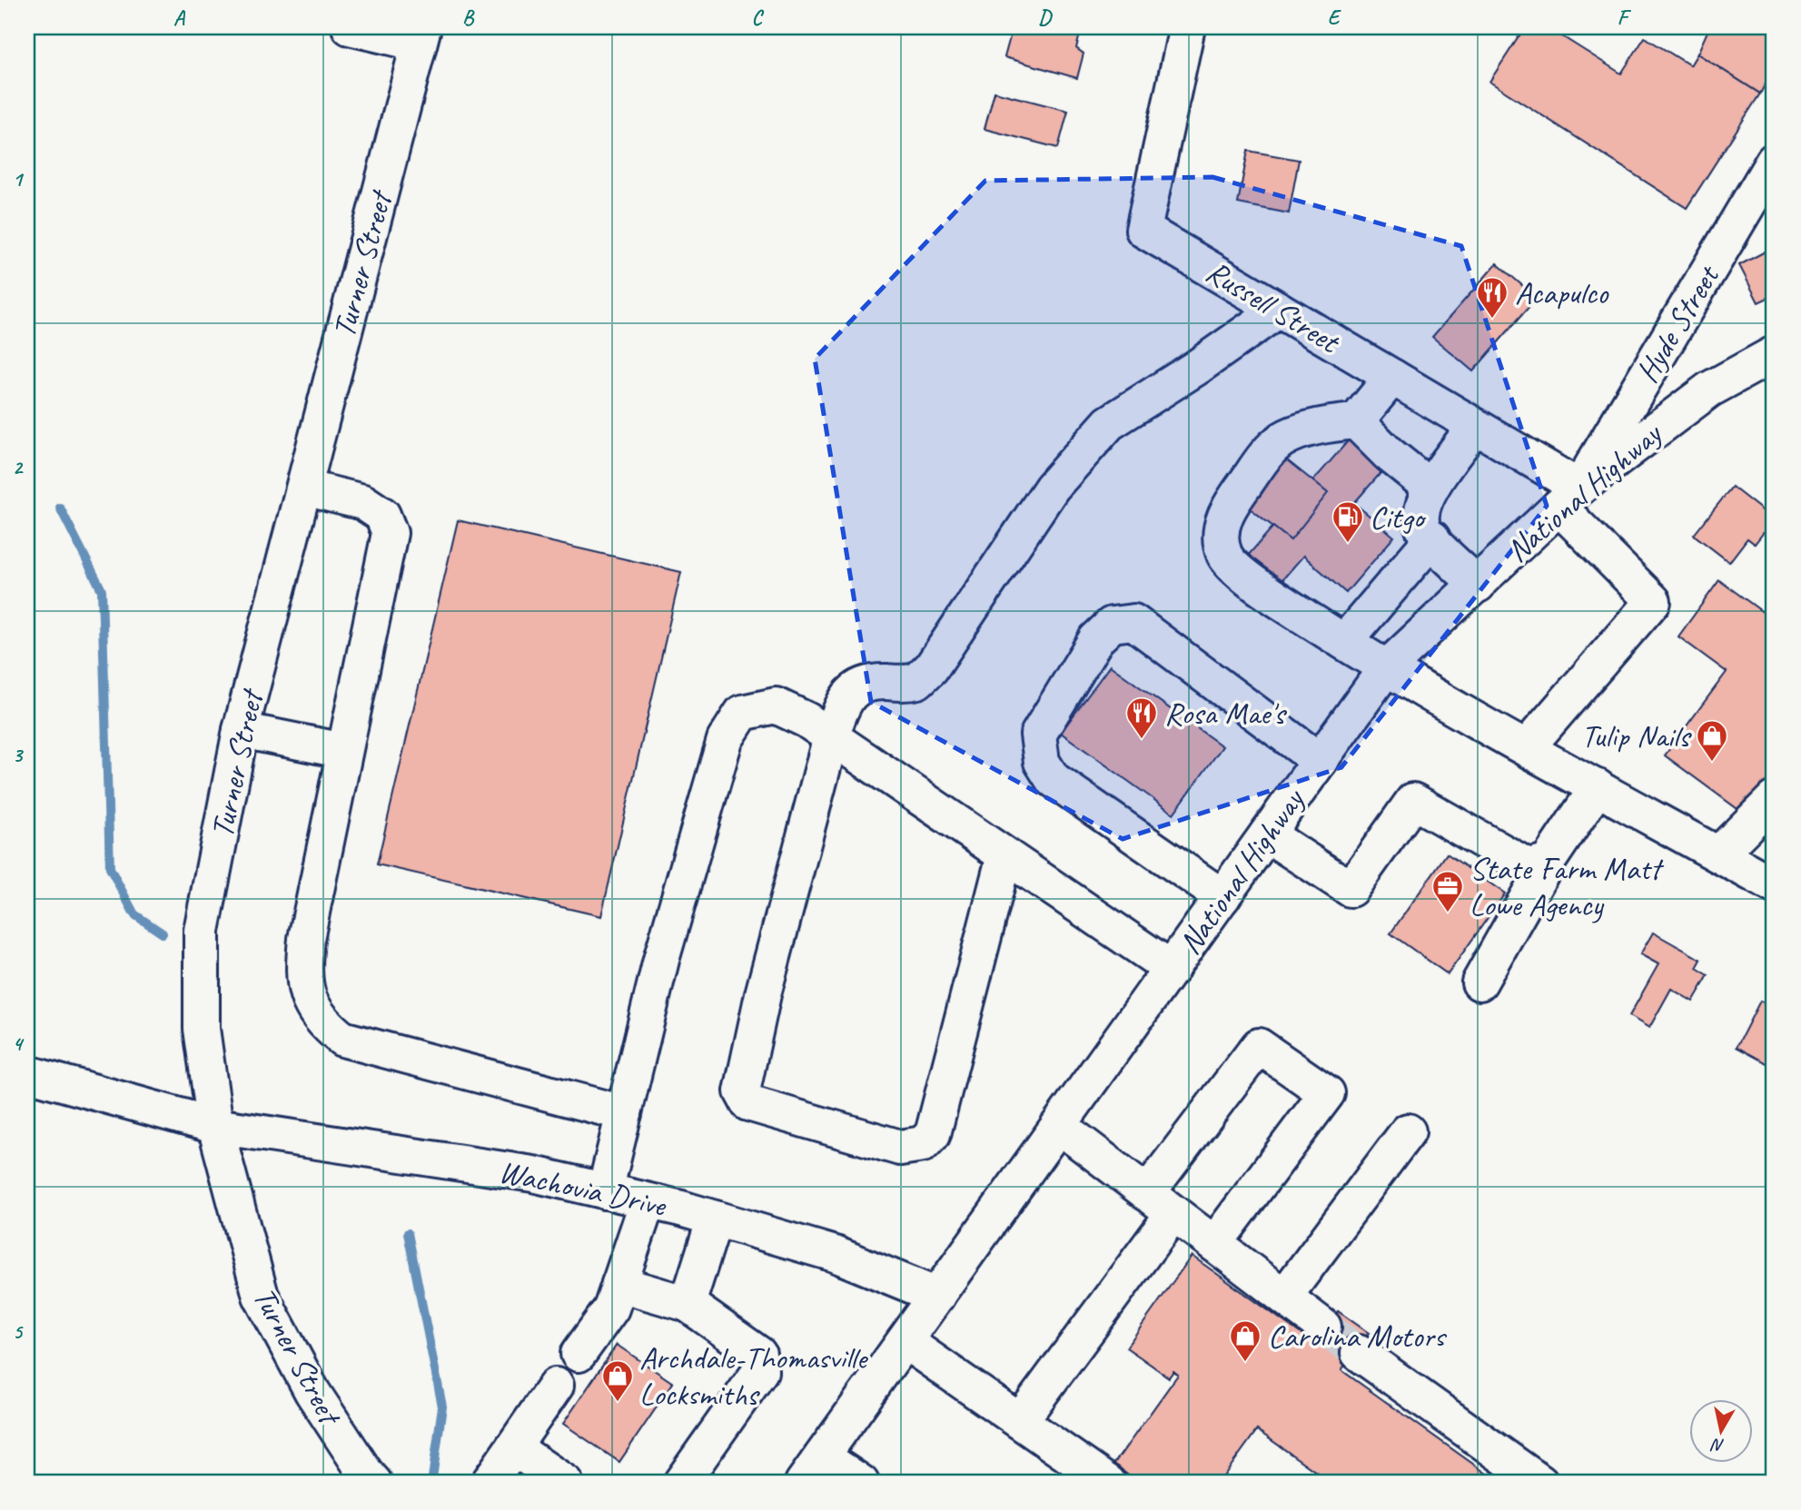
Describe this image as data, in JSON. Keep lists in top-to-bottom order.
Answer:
{
  "streets": {
    "street": [
      "Turner Street",
      "Russell Street",
      "Hyde Street",
      "National Highway",
      "Wachovia Drive"
    ]
  },
  "crossings": [
    ["Turner Street", "Wachovia Drive"],
    ["Russell Street", "Hyde Street"],
    ["Russell Street", "National Highway"],
    ["Hyde Street", "National Highway"],
    ["National Highway", "Wachovia Drive"]
  ],
  "places": {
    "restaurant": ["Acapulco", "Rosa Mae's"],
    "fuel station": ["Citgo"],
    "shop": ["Tulip Nails", "Carolina Motors", "Archdale-Thomasville Locksmiths"],
    "office": ["State Farm Matt Lowe Agency"]
  },
  "north": "bottom",
  "grid": {
    "columns": [
      "A",
      "B",
      "C",
      "D",
      "E",
      "F"
    ],
    "rows": [
      "1",
      "2",
      "3",
      "4",
      "5"
    ]
  }
}
